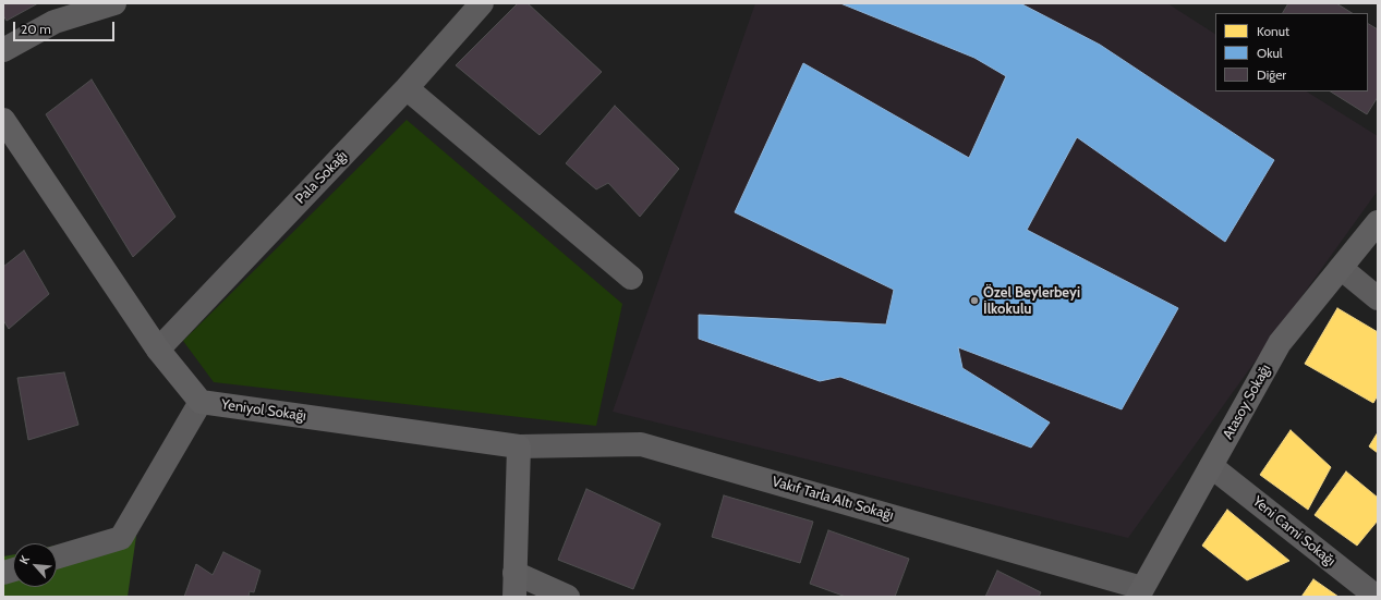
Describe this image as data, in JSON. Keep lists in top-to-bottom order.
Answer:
{
  "streets": {
    "street": [
      "Pala Sokağı",
      "Atasoy Sokağı",
      "Yeniyol Sokağı",
      "Vakıf Tarla Altı Sokağı",
      "Yeni Cami Sokağı"
    ]
  },
  "crossings": [
    ["Pala Sokağı", "Yeniyol Sokağı"],
    ["Atasoy Sokağı", "Vakıf Tarla Altı Sokağı"],
    ["Atasoy Sokağı", "Yeni Cami Sokağı"],
    ["Yeniyol Sokağı", "Vakıf Tarla Altı Sokağı"]
  ],
  "places": ["Özel Beylerbeyi İlkokulu"],
  "legend": ["Konut", "Okul", "Diğer"],
  "scale_bar": "20 m",
  "north": "top left"
}
